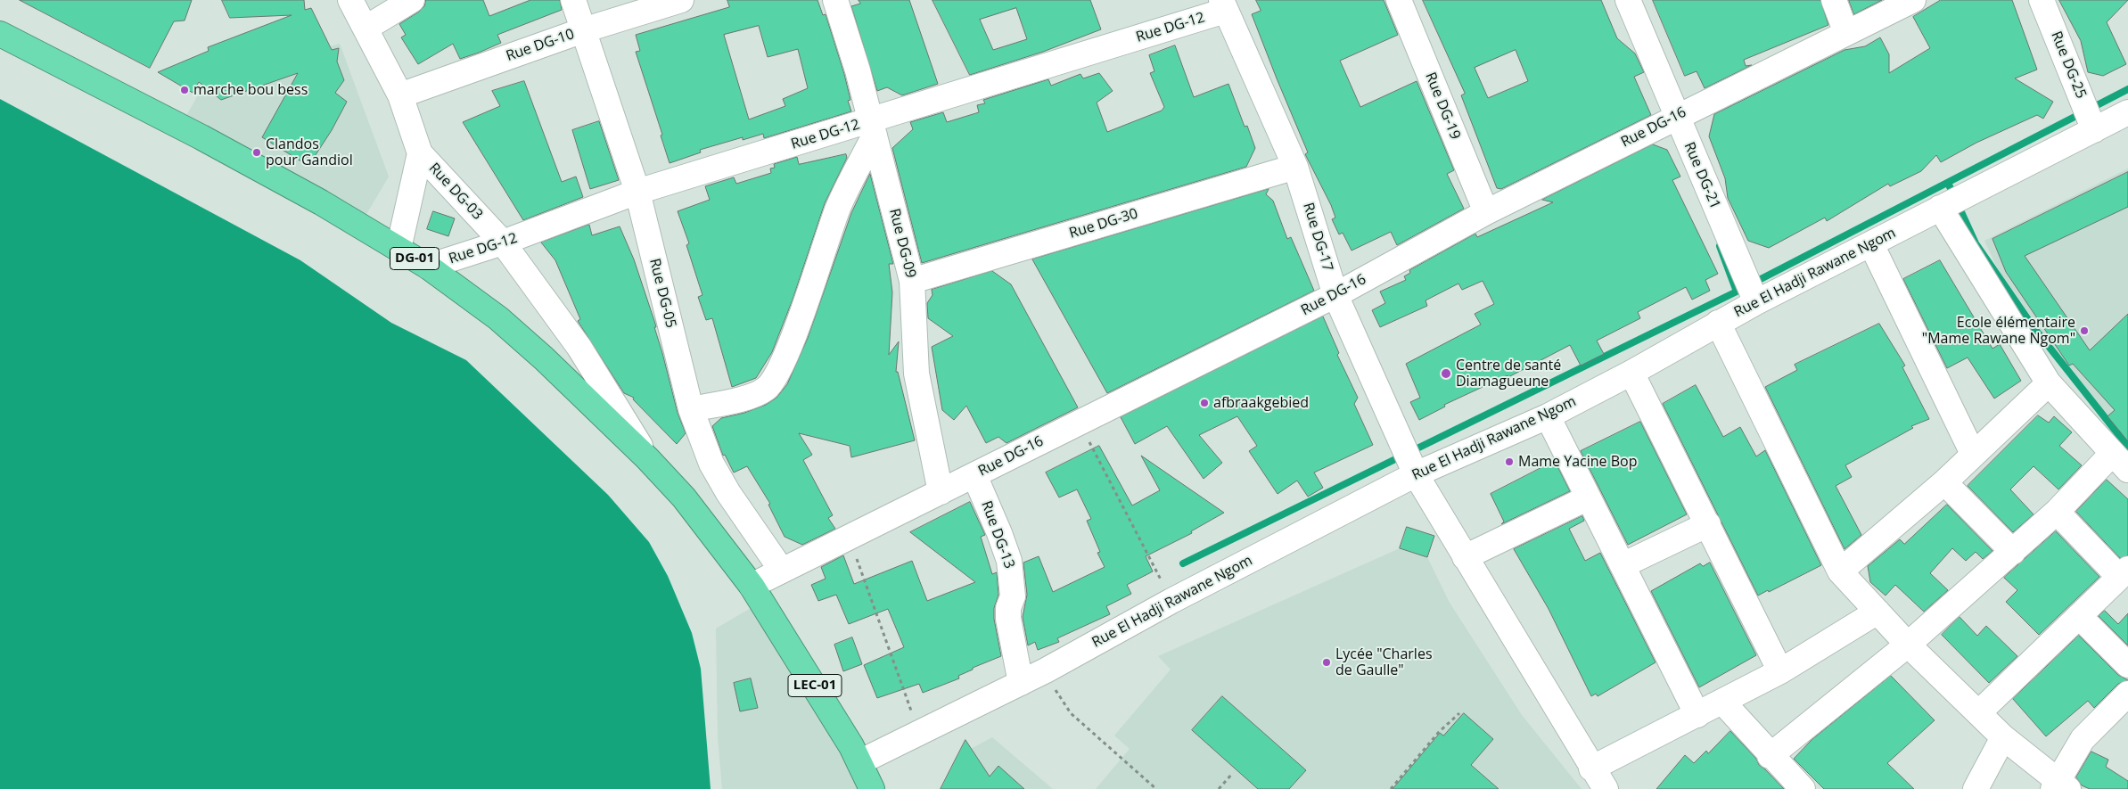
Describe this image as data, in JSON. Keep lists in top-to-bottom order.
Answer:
{
  "streets": {
    "highway": ["DG-01", "LEC-01"],
    "street": [
      "Rue DG-12",
      "Rue DG-10",
      "Rue DG-25",
      "Rue DG-19",
      "Rue DG-16",
      "Rue DG-21",
      "Rue DG-03",
      "Rue DG-30",
      "Rue DG-17",
      "Rue DG-09",
      "Rue El Hadji Rawane Ngom",
      "Rue DG-05",
      "Rue DG-13"
    ]
  },
  "crossings": [
    ["Rue DG-12", "Rue DG-03"],
    ["Rue DG-12", "Rue DG-17"],
    ["Rue DG-12", "Rue DG-09"],
    ["Rue DG-12", "DG-01"],
    ["Rue DG-12", "Rue DG-05"],
    ["Rue DG-10", "Rue DG-03"],
    ["Rue DG-10", "Rue DG-05"],
    ["Rue DG-25", "Rue El Hadji Rawane Ngom"],
    ["Rue DG-19", "Rue DG-16"],
    ["Rue DG-16", "Rue DG-21"],
    ["Rue DG-16", "Rue DG-17"],
    ["Rue DG-16", "Rue DG-09"],
    ["Rue DG-16", "DG-01"],
    ["Rue DG-16", "Rue DG-05"],
    ["Rue DG-16", "Rue DG-13"],
    ["Rue DG-16", "LEC-01"],
    ["Rue DG-21", "Rue El Hadji Rawane Ngom"],
    ["Rue DG-03", "DG-01"],
    ["Rue DG-30", "Rue DG-17"],
    ["Rue DG-30", "Rue DG-09"],
    ["Rue DG-17", "Rue El Hadji Rawane Ngom"],
    ["DG-01", "LEC-01"],
    ["Rue El Hadji Rawane Ngom", "Rue DG-13"],
    ["Rue El Hadji Rawane Ngom", "LEC-01"]
  ],
  "places": [
    "marche bou bess",
    "Clandos pour Gandiol",
    "Ecole élémentaire \"Mame Rawane Ngom\"",
    "Centre de santé Diamagueune",
    "afbraakgebied",
    "Mame Yacine Bop",
    "Lycée \"Charles de Gaulle\""
  ]
}
